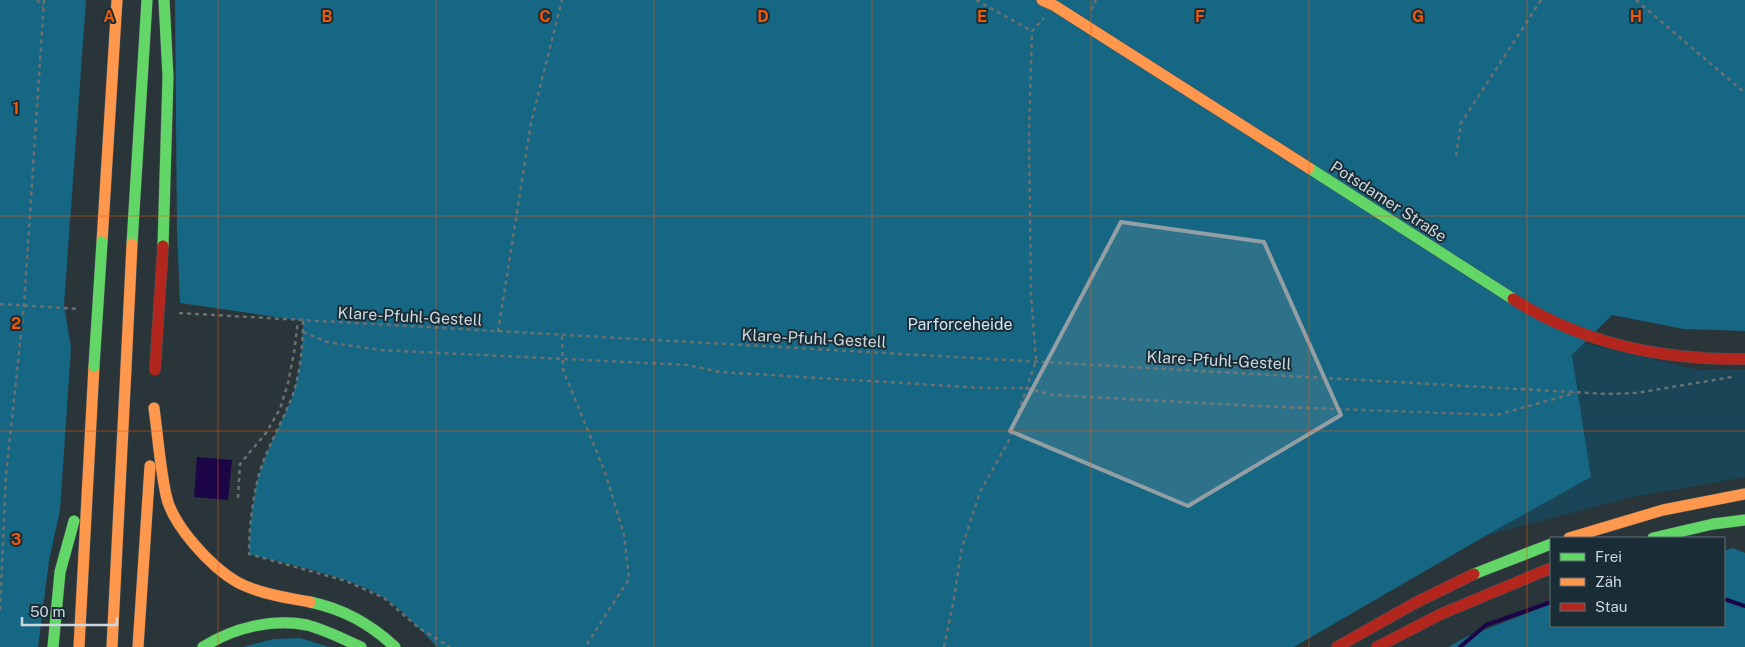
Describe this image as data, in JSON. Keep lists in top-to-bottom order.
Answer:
{
  "streets": {
    "main road": ["Potsdamer Straße"],
    "path": ["Klare-Pfuhl-Gestell"]
  },
  "parks": ["Parforceheide"],
  "legend": ["Frei", "Zäh", "Stau"],
  "scale_bar": "50 m",
  "grid": {
    "columns": [
      "A",
      "B",
      "C",
      "D",
      "E",
      "F",
      "G",
      "H"
    ],
    "rows": ["1", "2", "3"]
  }
}
